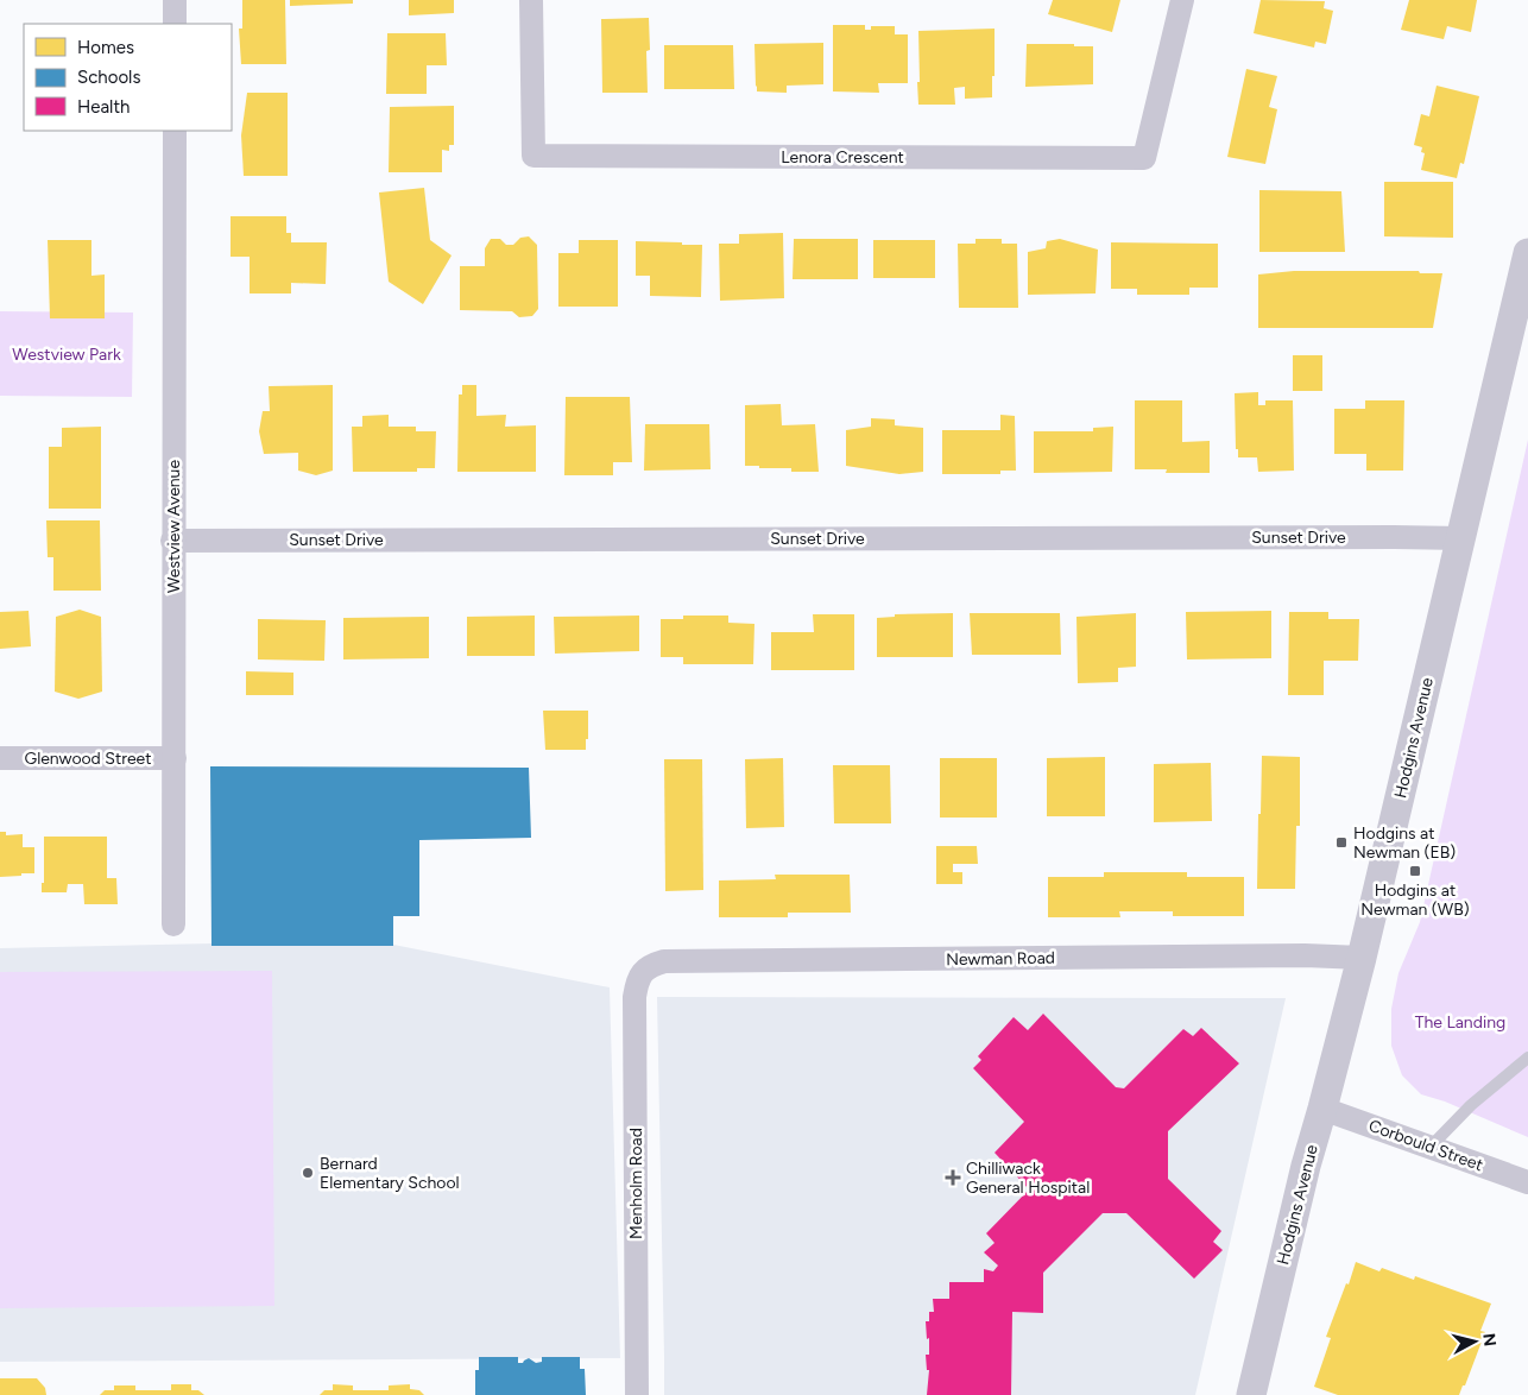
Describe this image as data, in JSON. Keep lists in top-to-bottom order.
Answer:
{
  "streets": {
    "street": [
      "Lenora Crescent",
      "Westview Avenue",
      "Sunset Drive",
      "Hodgins Avenue",
      "Glenwood Street",
      "Newman Road",
      "Corbould Street",
      "Menholm Road"
    ]
  },
  "crossings": [
    ["Westview Avenue", "Sunset Drive"],
    ["Westview Avenue", "Glenwood Street"],
    ["Sunset Drive", "Hodgins Avenue"],
    ["Hodgins Avenue", "Newman Road"],
    ["Hodgins Avenue", "Corbould Street"],
    ["Newman Road", "Menholm Road"]
  ],
  "parks": ["Westview Park", "The Landing"],
  "places": {
    "transit": ["Hodgins at Newman (EB)", "Hodgins at Newman (WB)"],
    "other": ["Bernard Elementary School"],
    "health": ["Chilliwack General Hospital"]
  },
  "legend": ["Homes", "Schools", "Health"],
  "north": "right"
}
